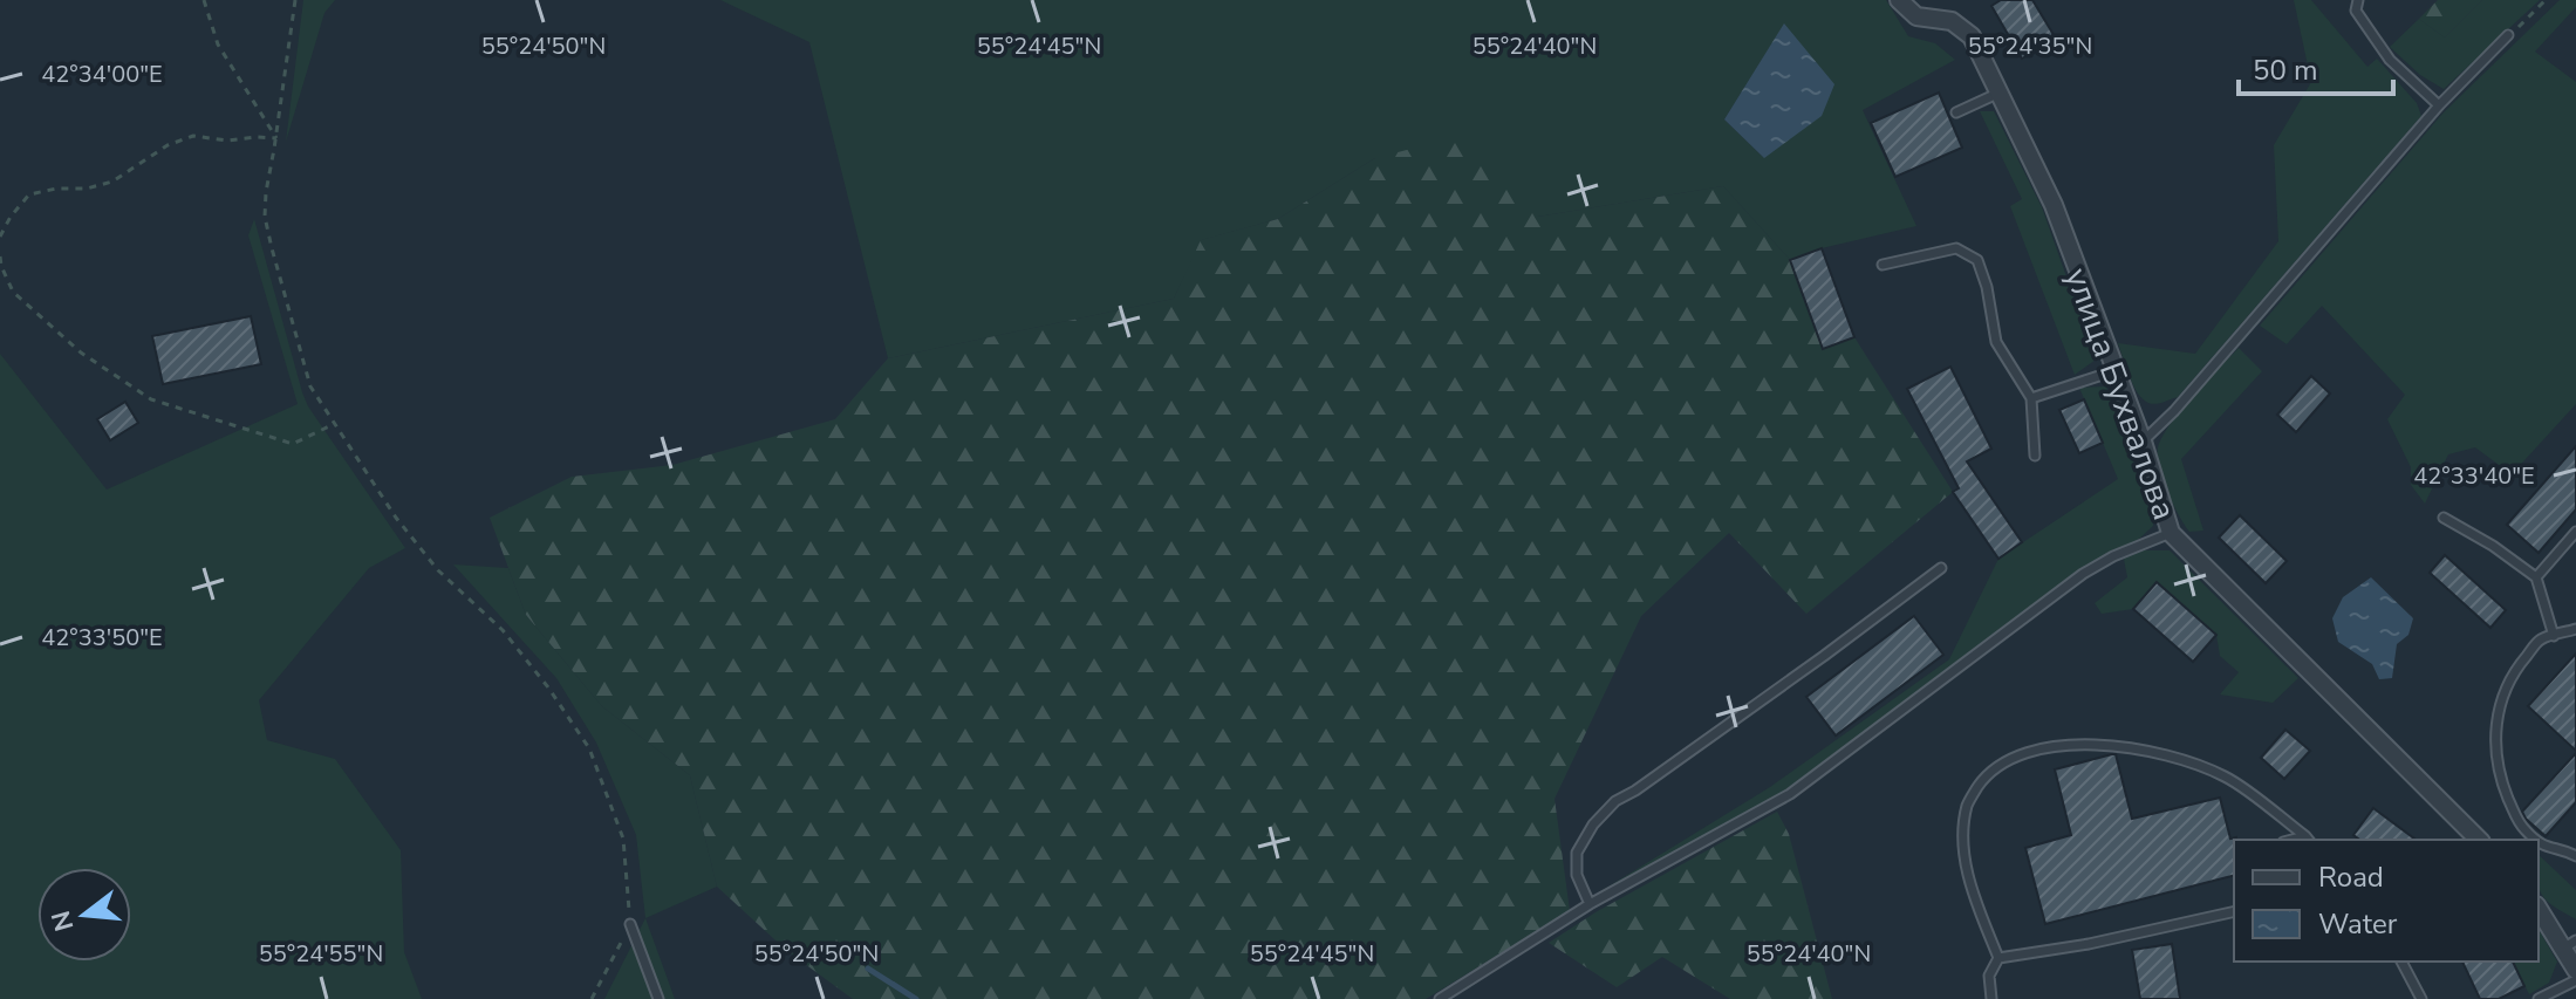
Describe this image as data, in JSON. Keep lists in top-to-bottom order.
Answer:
{
  "streets": {
    "street": ["улица Бухвалова"]
  },
  "legend": ["Road", "Water"],
  "scale_bar": "50 m",
  "north": "left",
  "coordinates": [
    "55°24'50\"N",
    "55°24'45\"N",
    "55°24'40\"N",
    "55°24'35\"N",
    "42°34'00\"E",
    "42°33'40\"E",
    "42°33'50\"E",
    "55°24'55\"N"
  ]
}
